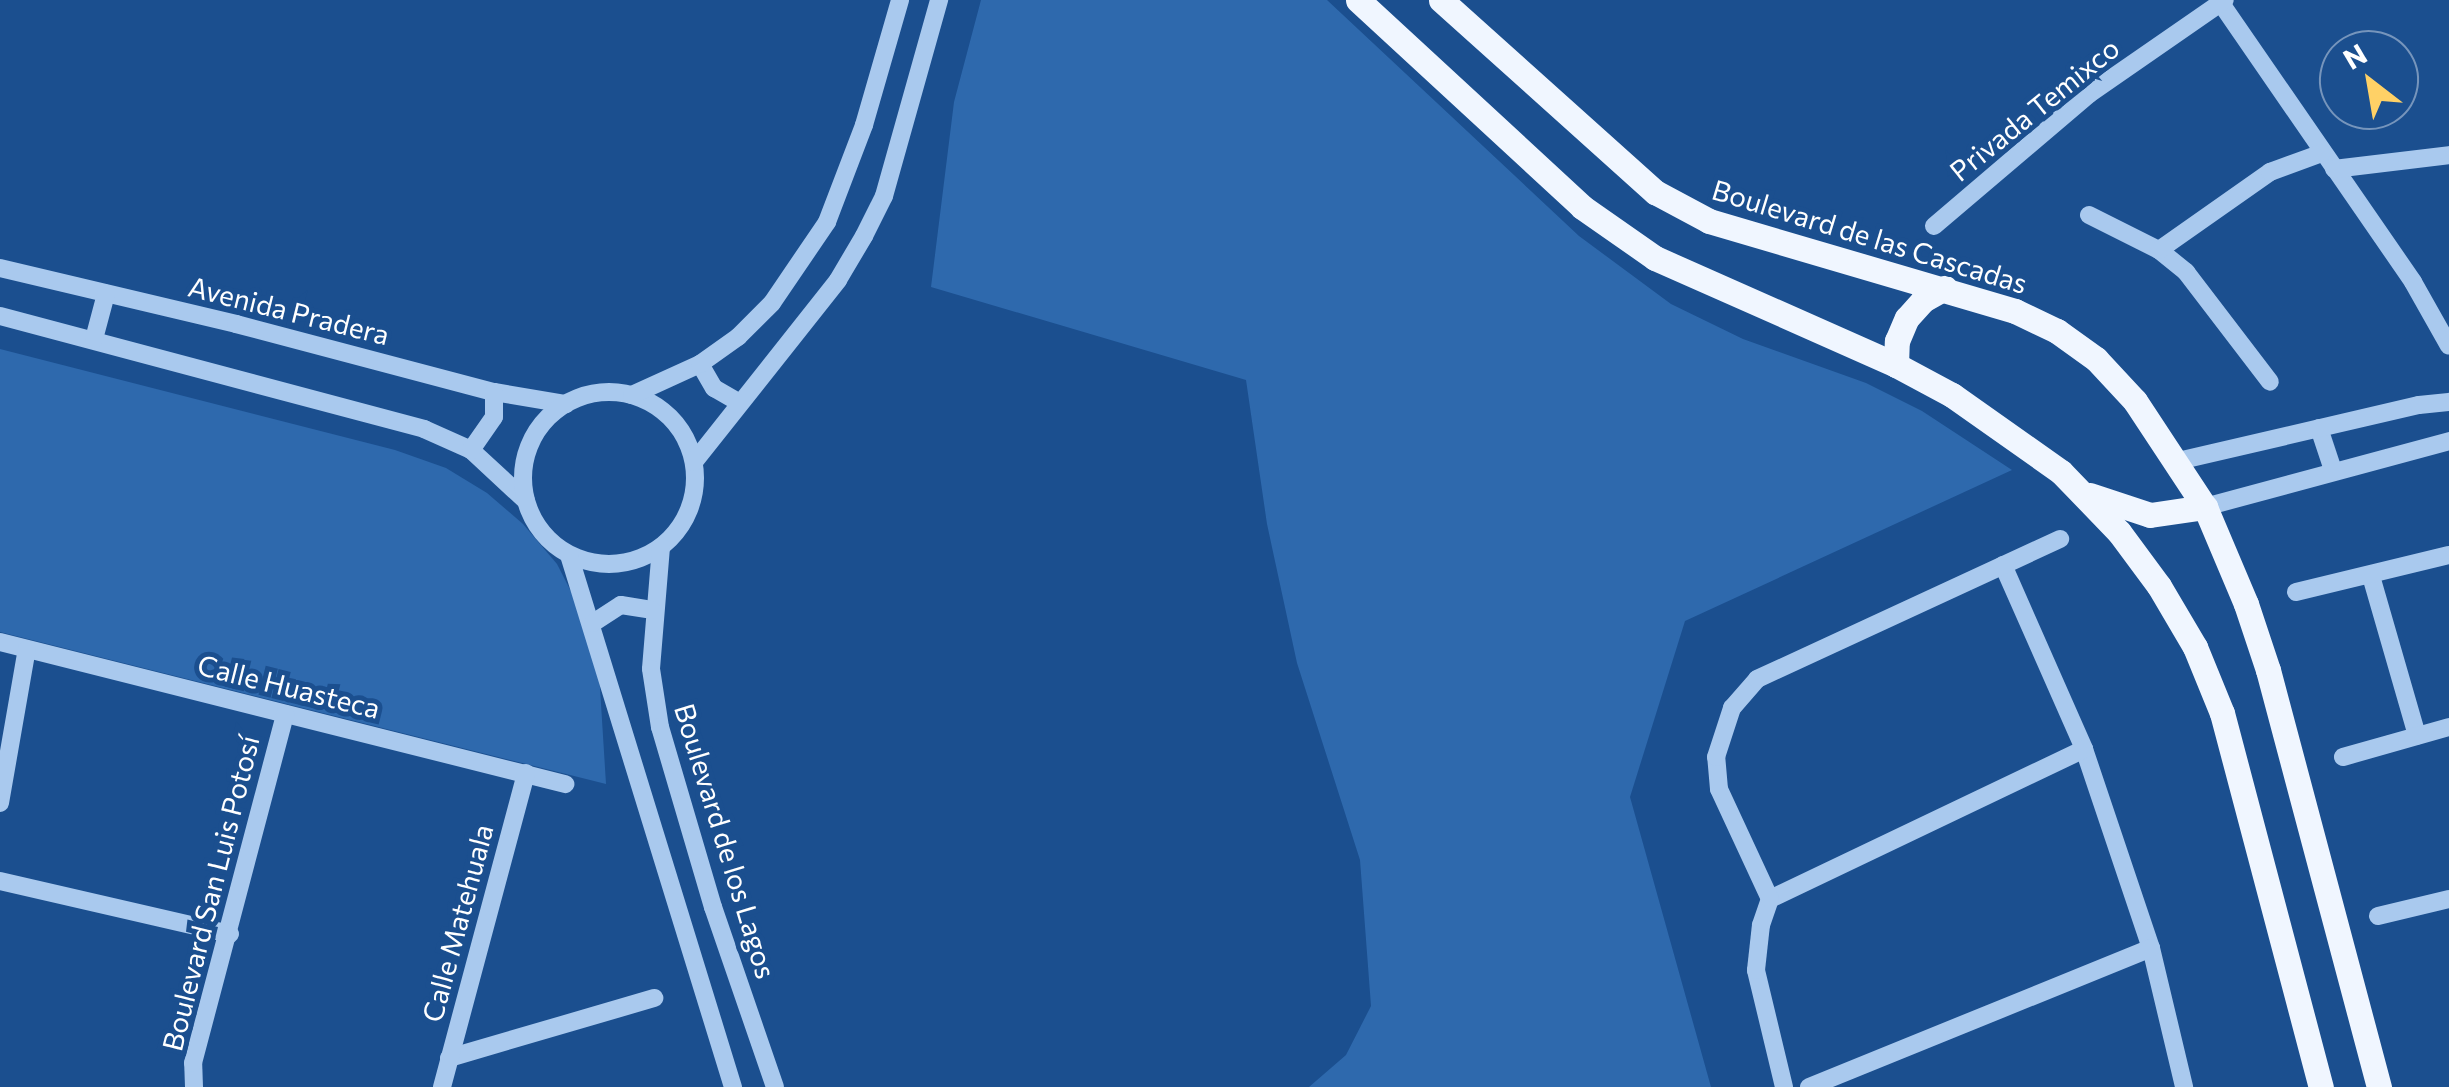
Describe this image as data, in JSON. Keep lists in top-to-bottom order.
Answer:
{
  "streets": {
    "main road": ["Boulevard de las Cascadas"],
    "street": [
      "Privada Temixco",
      "Avenida Pradera",
      "Calle Huasteca",
      "Boulevard de los Lagos",
      "Boulevard San Luis Potosí",
      "Calle Matehuala"
    ]
  },
  "crossings": [
    ["Avenida Pradera", "Boulevard de los Lagos"],
    ["Calle Huasteca", "Boulevard San Luis Potosí"],
    ["Calle Huasteca", "Calle Matehuala"]
  ],
  "north": "top left"
}
